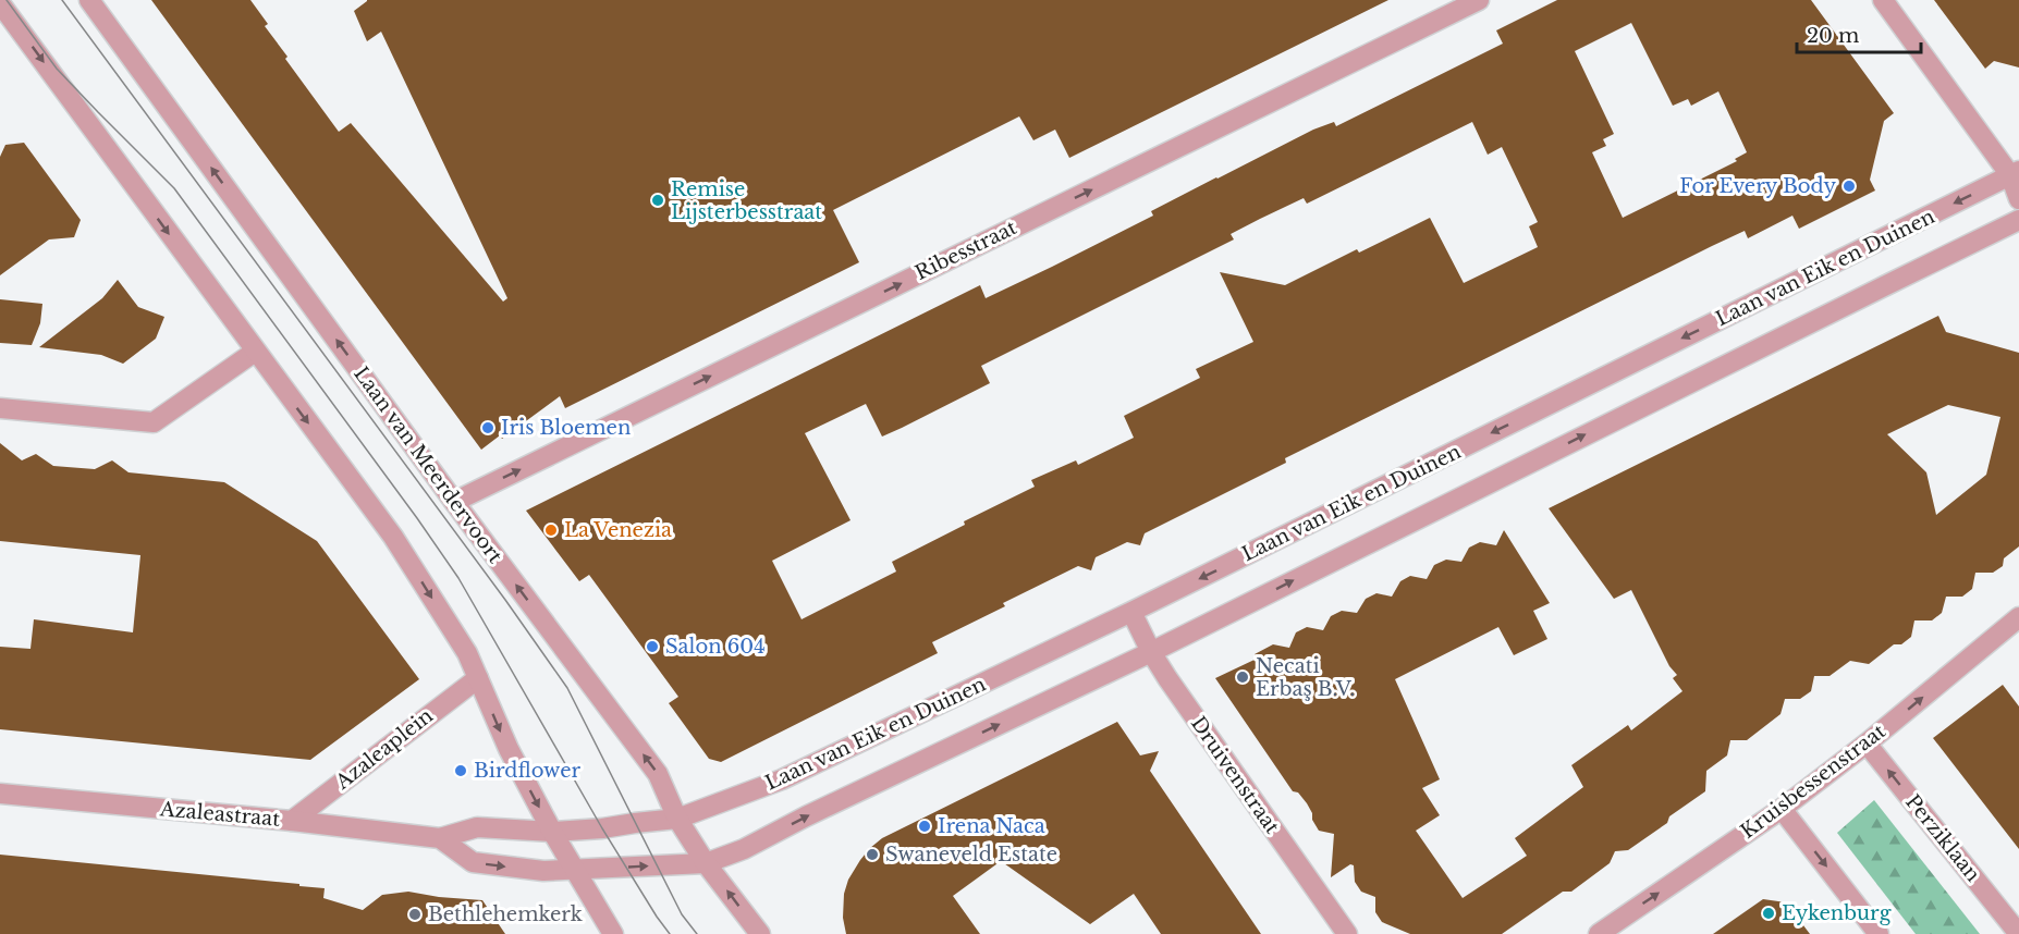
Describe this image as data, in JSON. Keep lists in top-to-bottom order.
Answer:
{
  "streets": {
    "street": [
      "Ribesstraat",
      "Laan van Eik en Duinen",
      "Laan van Meerdervoort",
      "Azaleaplein",
      "Druivenstraat",
      "Kruisbessenstraat",
      "Azaleastraat",
      "Perziklaan"
    ]
  },
  "crossings": [
    ["Ribesstraat", "Laan van Meerdervoort"],
    ["Laan van Eik en Duinen", "Laan van Meerdervoort"],
    ["Laan van Eik en Duinen", "Druivenstraat"],
    ["Laan van Eik en Duinen", "Azaleastraat"],
    ["Laan van Meerdervoort", "Azaleastraat"],
    ["Azaleaplein", "Azaleastraat"],
    ["Kruisbessenstraat", "Perziklaan"]
  ],
  "one_way": ["Ribesstraat", "Kruisbessenstraat"],
  "places": [
    "For Every Body",
    "Remise Lijsterbesstraat",
    "Iris Bloemen",
    "La Venezia",
    "Salon 604",
    "Necati Erbaş B.V.",
    "Birdflower",
    "Irena Naca",
    "Swaneveld Estate",
    "Eykenburg",
    "Bethlehemkerk"
  ],
  "scale_bar": "20 m"
}
